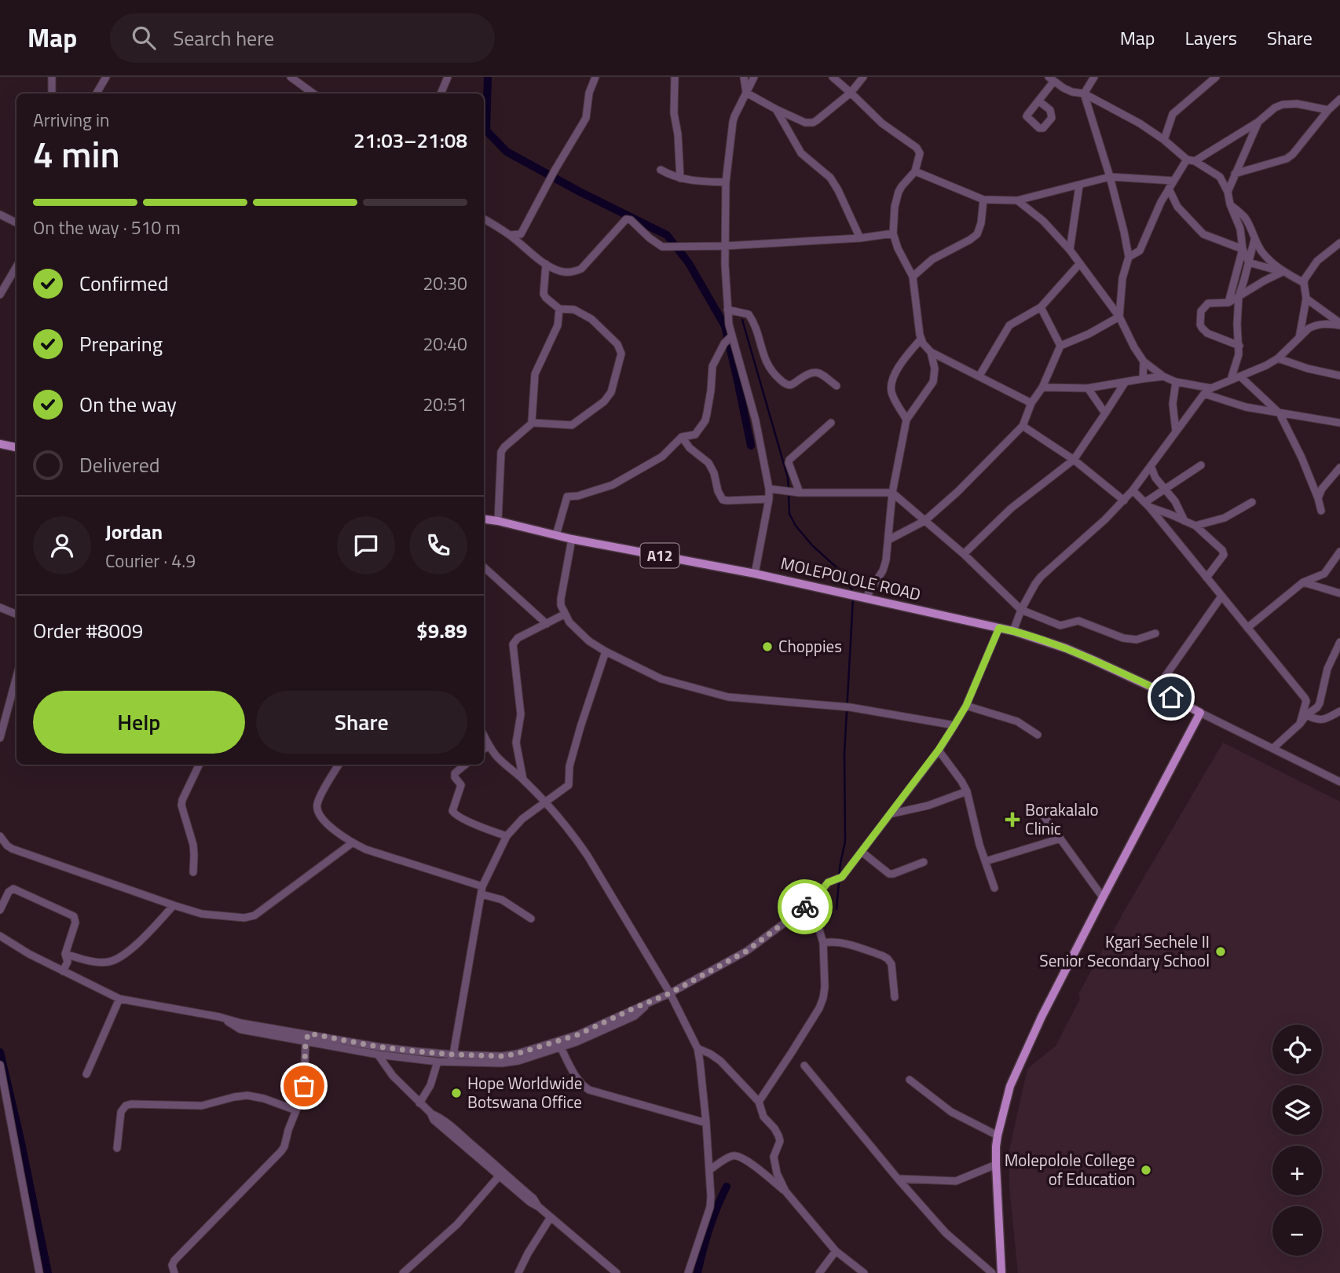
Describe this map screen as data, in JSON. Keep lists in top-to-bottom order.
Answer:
{
  "streets": {
    "main road": ["A12", "MOLEPOLOLE ROAD"]
  },
  "places": {
    "other": [
      "Choppies",
      "Kgari Sechele II Senior Secondary School",
      "Hope Worldwide Botswana Office",
      "Molepolole College of Education"
    ],
    "health": ["Borakalalo Clinic"]
  },
  "page": {
    "header": "Map",
    "search": "Search here",
    "nav": ["Map", "Layers", "Share"],
    "heading": ["4 min", "Arriving in", "21:03–21:08"],
    "panel": [
      "Jordan",
      "Courier · 4.9",
      "Order #8009",
      "$9.89"
    ],
    "bar": "On the way · 510 m",
    "list": [
      ["Confirmed", "20:30"],
      ["Preparing", "20:40"],
      ["On the way", "20:51"],
      "Delivered"
    ],
    "buttons": ["Help", "Share"],
    "map_buttons": ["+", "−"]
  }
}
